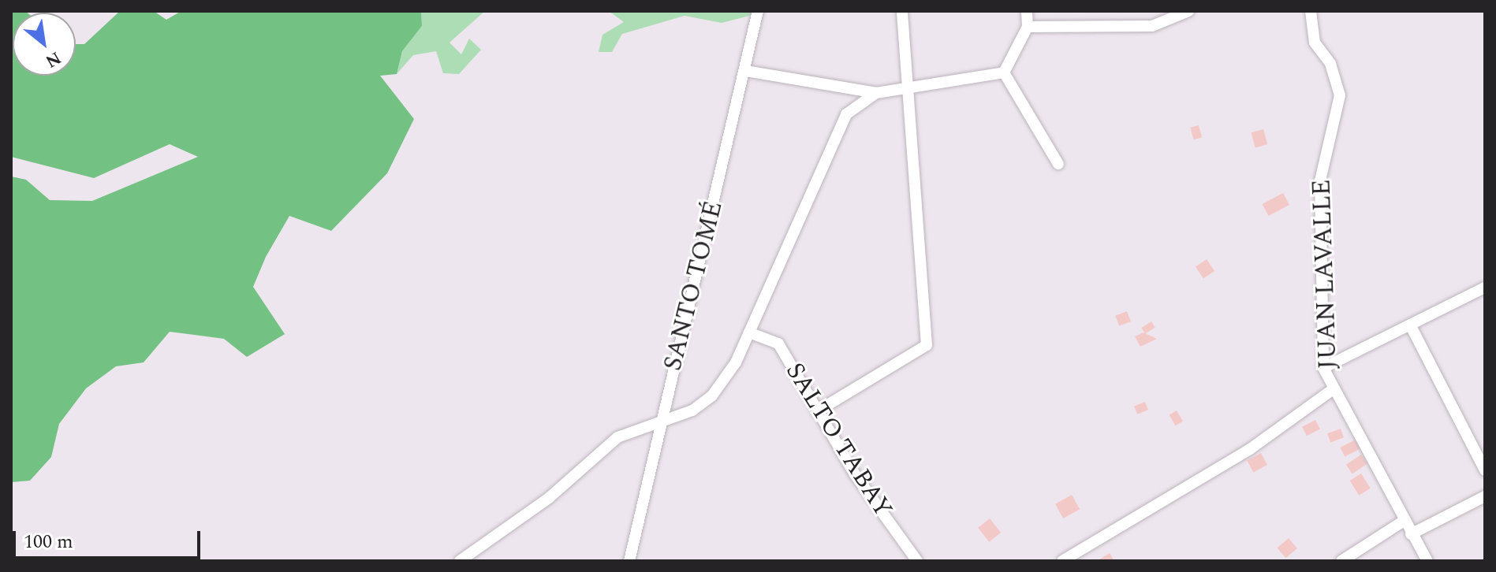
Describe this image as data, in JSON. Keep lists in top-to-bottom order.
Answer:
{
  "streets": {
    "street": ["JUAN LAVALLE", "SANTO TOMÉ", "SALTO TABAY"]
  },
  "scale_bar": "100 m",
  "north": "bottom right"
}
